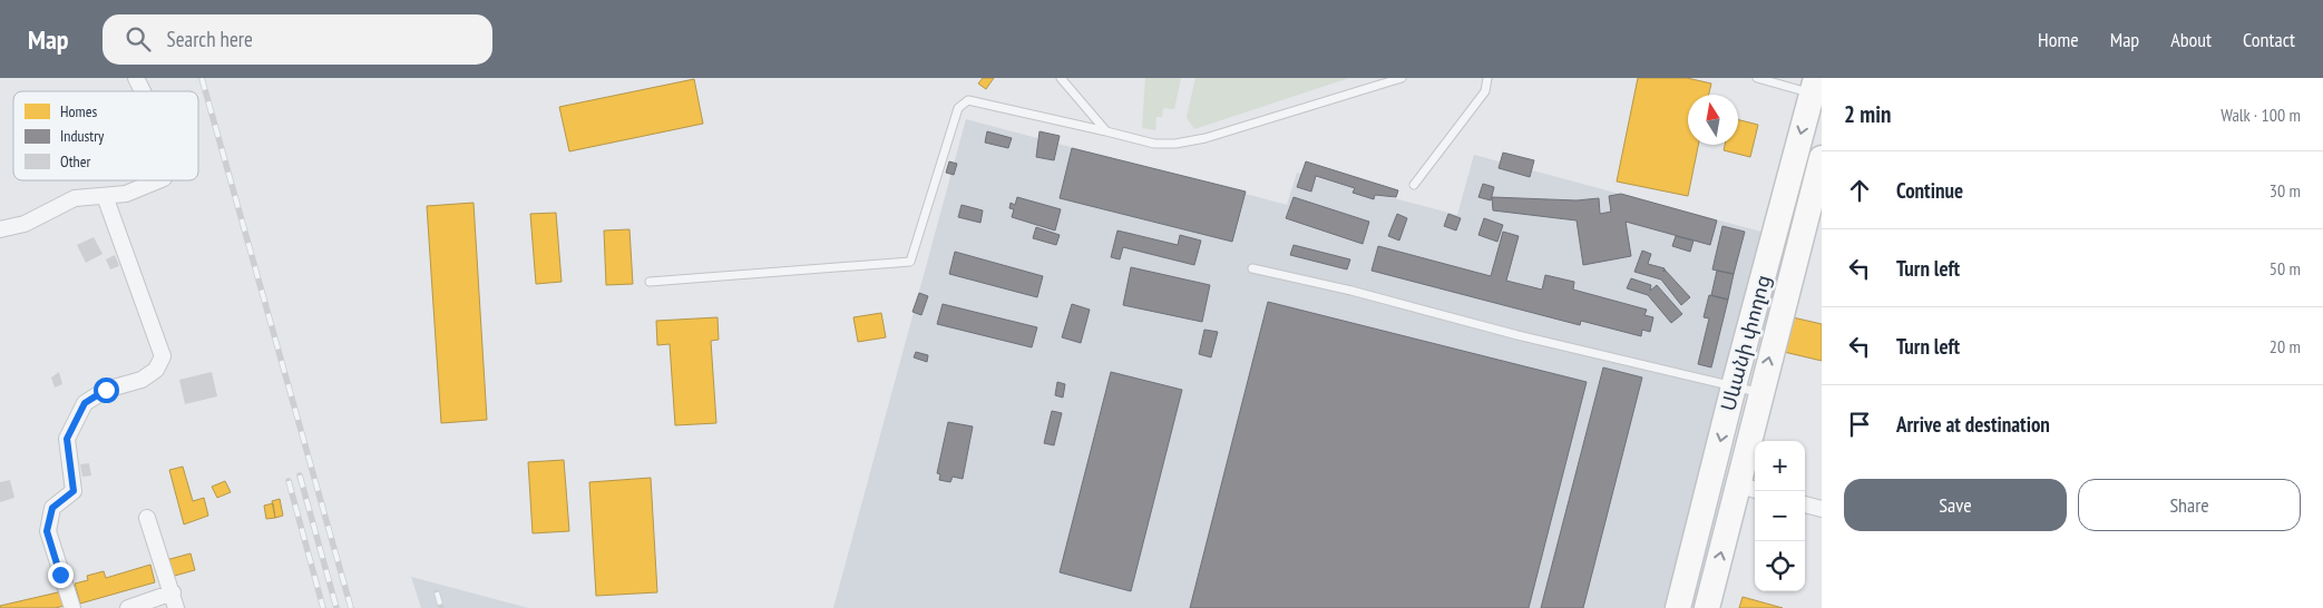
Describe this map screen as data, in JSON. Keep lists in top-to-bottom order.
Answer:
{
  "streets": {
    "main road": ["Սևանի փողոց"]
  },
  "legend": ["Homes", "Industry", "Other"],
  "north": "top",
  "page": {
    "header": "Map",
    "search": "Search here",
    "nav": [
      "Home",
      "Map",
      "About",
      "Contact"
    ],
    "heading": ["2 min", "Walk · 100 m"],
    "list": [
      ["Continue", "30 m"],
      ["Turn left", "50 m"],
      ["Turn left", "20 m"],
      "Arrive at destination"
    ],
    "map_buttons": ["+", "−"],
    "buttons": ["Save", "Share"]
  }
}
